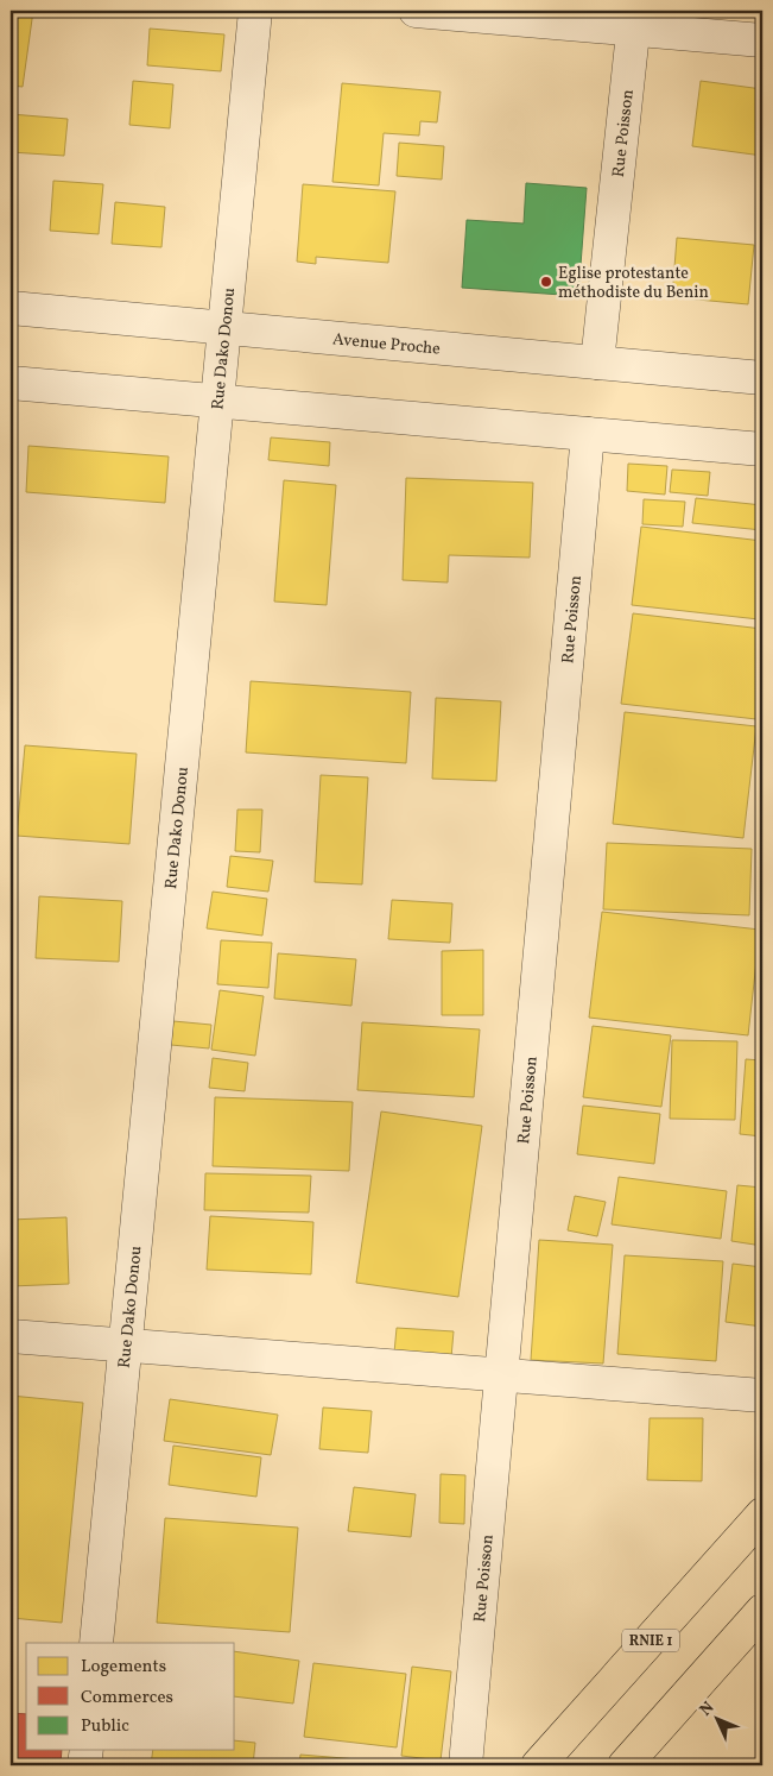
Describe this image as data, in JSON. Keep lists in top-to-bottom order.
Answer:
{
  "streets": {
    "highway": ["RNIE 1"],
    "street": ["Rue Poisson", "Avenue Proche", "Rue Dako Donou"]
  },
  "crossings": [
    ["Rue Poisson", "Avenue Proche"],
    ["Avenue Proche", "Rue Dako Donou"]
  ],
  "places": ["Eglise protestante méthodiste du Benin"],
  "legend": ["Logements", "Commerces", "Public"],
  "north": "top left"
}
